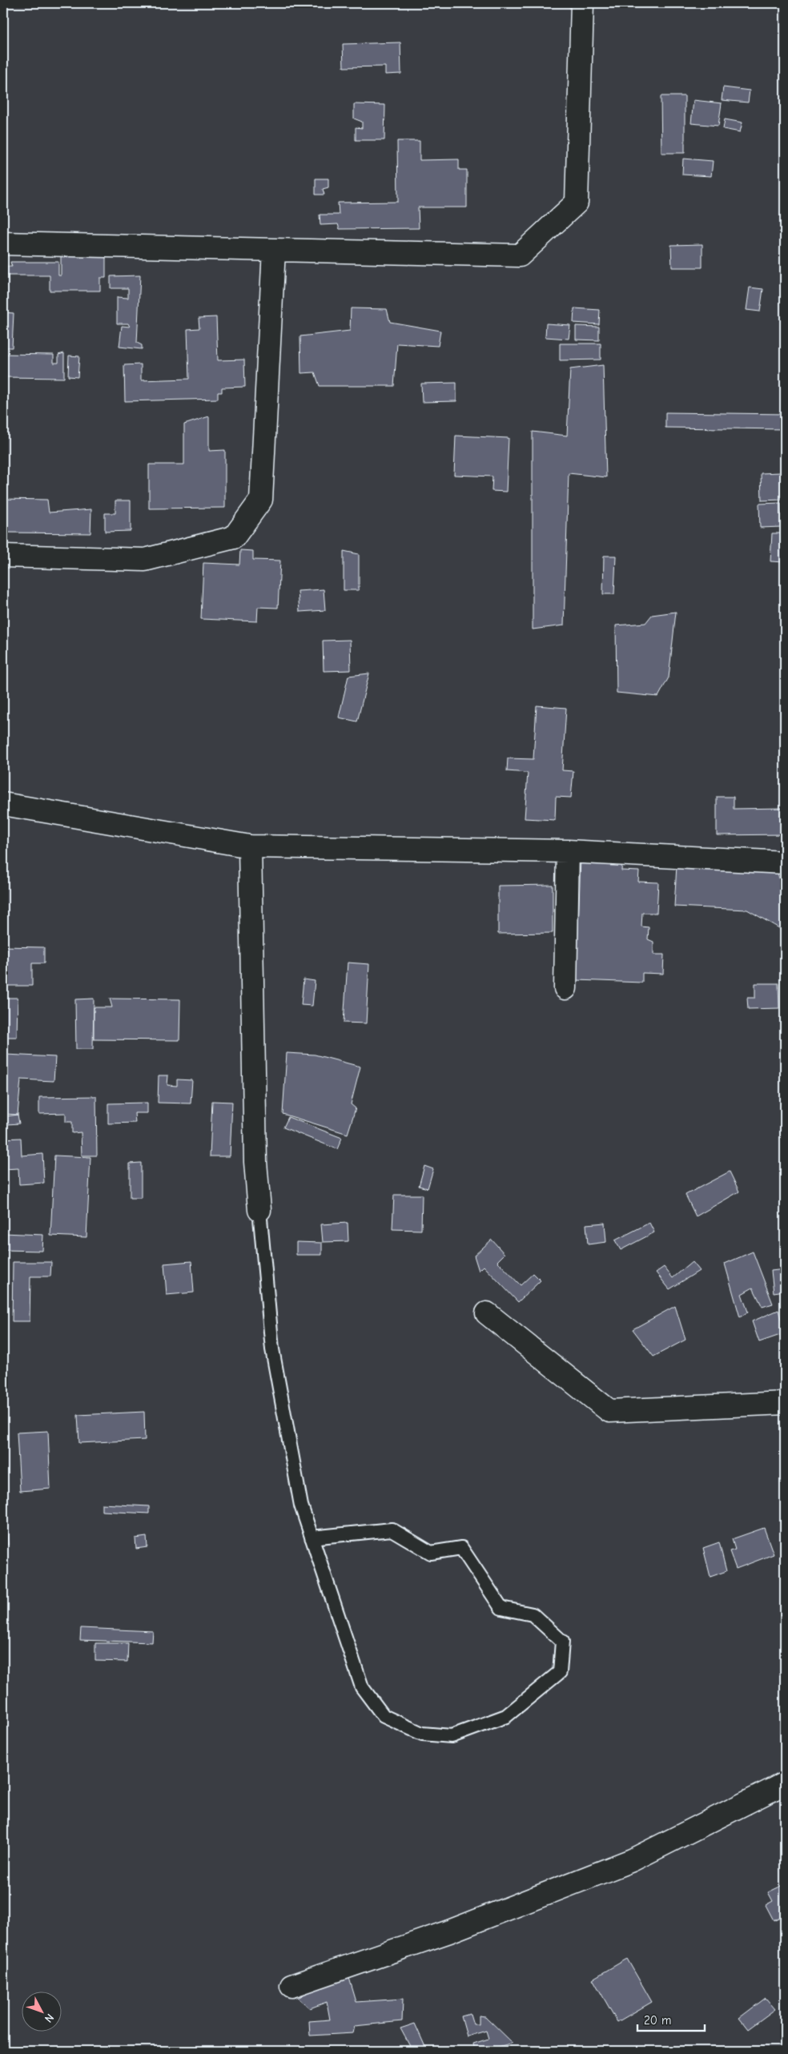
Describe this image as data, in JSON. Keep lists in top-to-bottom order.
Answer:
{
  "scale_bar": "20 m",
  "north": "bottom right"
}
